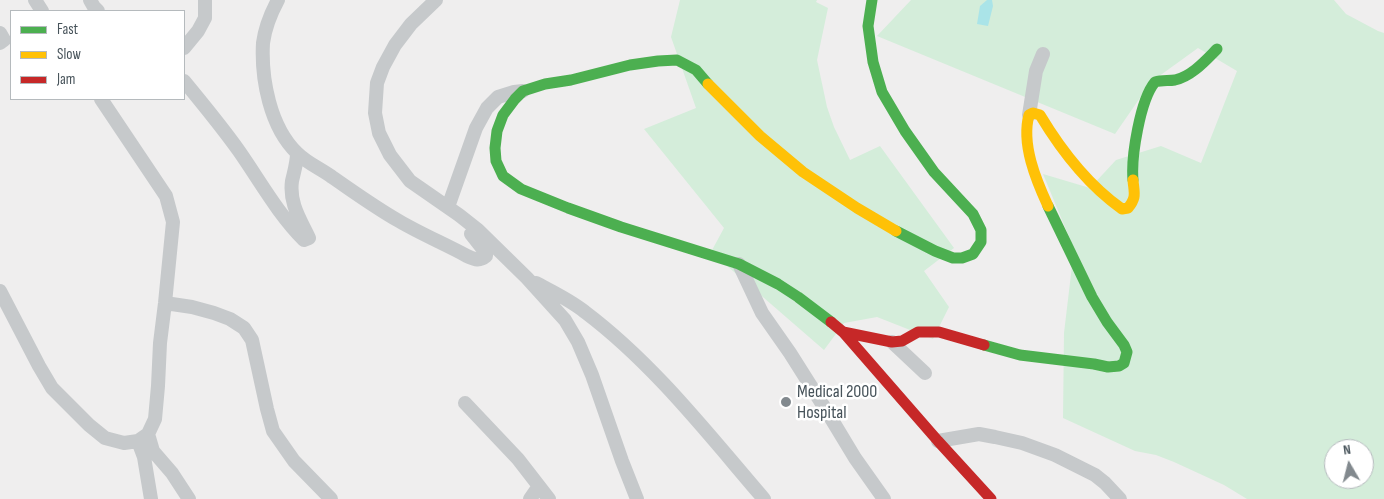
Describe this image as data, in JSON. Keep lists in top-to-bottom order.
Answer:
{
  "places": ["Medical 2000 Hospital"],
  "legend": ["Fast", "Slow", "Jam"],
  "north": "top"
}
